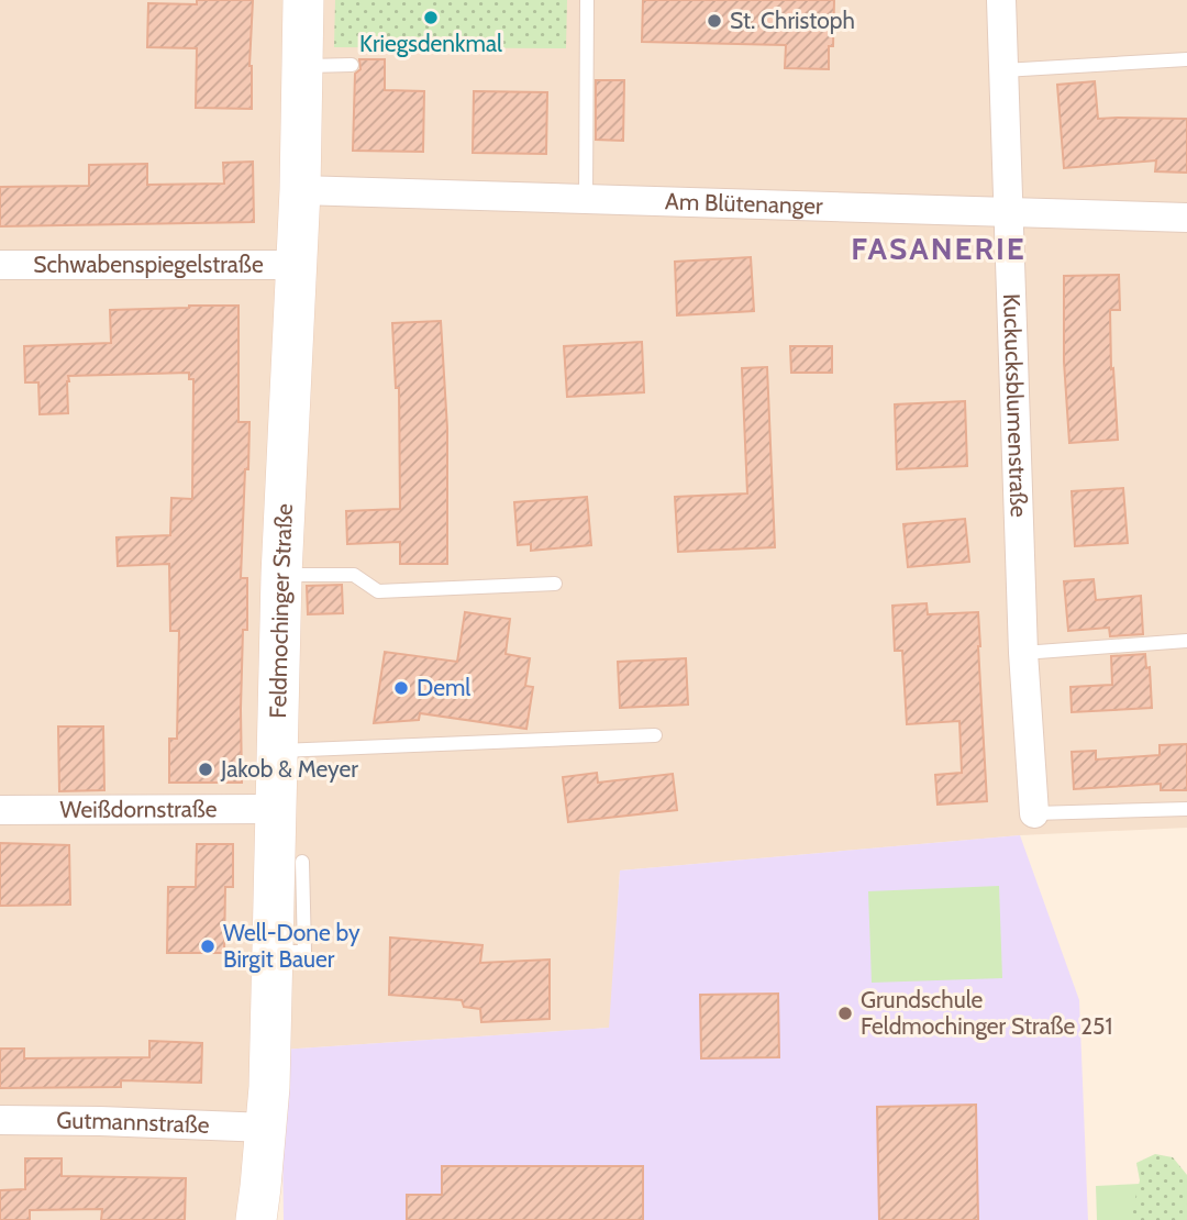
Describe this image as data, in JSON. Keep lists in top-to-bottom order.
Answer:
{
  "streets": {
    "main road": ["Feldmochinger Straße"],
    "street": [
      "Am Blütenanger",
      "Schwabenspiegelstraße",
      "Kuckucksblumenstraße",
      "Weißdornstraße",
      "Gutmannstraße"
    ]
  },
  "crossings": [
    ["Am Blütenanger", "Kuckucksblumenstraße"],
    ["Am Blütenanger", "Feldmochinger Straße"],
    ["Schwabenspiegelstraße", "Feldmochinger Straße"],
    ["Feldmochinger Straße", "Weißdornstraße"],
    ["Feldmochinger Straße", "Gutmannstraße"]
  ],
  "districts": ["FASANERIE"],
  "places": [
    "Kriegsdenkmal",
    "St. Christoph",
    "Deml",
    "Jakob & Meyer",
    "Well-Done by Birgit Bauer",
    "Grundschule Feldmochinger Straße 251"
  ]
}
